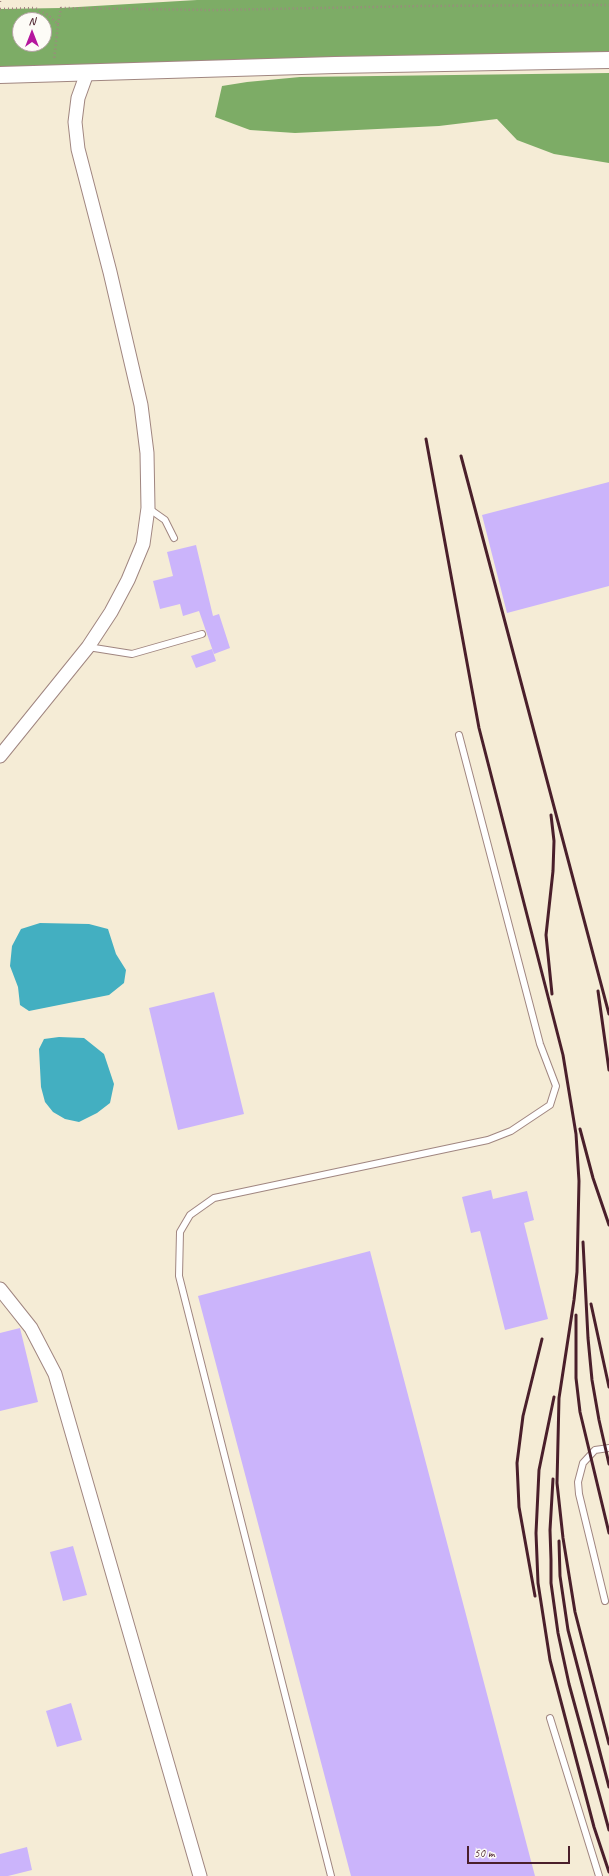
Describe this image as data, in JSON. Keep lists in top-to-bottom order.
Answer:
{
  "scale_bar": "50 m",
  "north": "top"
}
